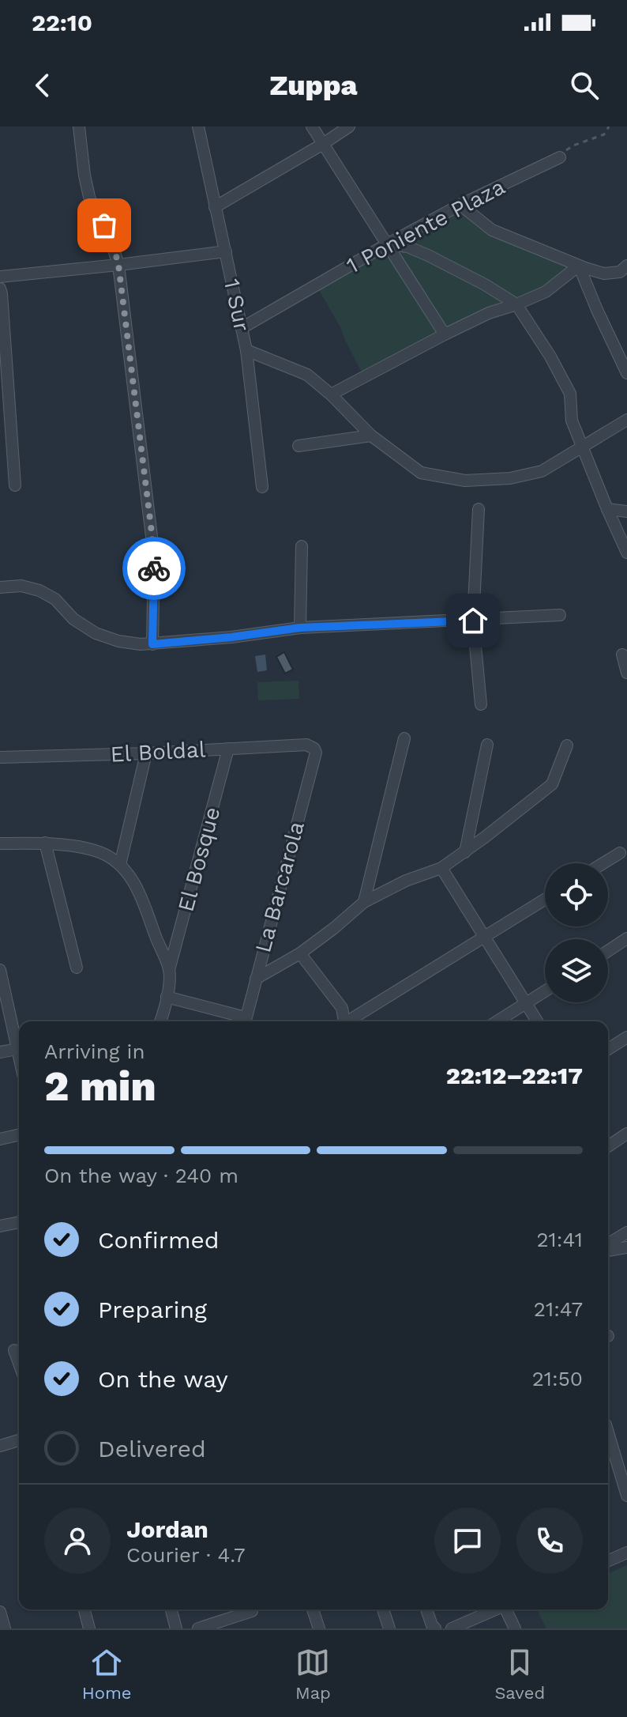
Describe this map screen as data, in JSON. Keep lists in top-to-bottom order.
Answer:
{
  "streets": {
    "street": [
      "1 Poniente Plaza",
      "1 Sur",
      "El Boldal",
      "El Bosque",
      "La Barcarola"
    ]
  },
  "crossings": [
    ["1 Poniente Plaza", "1 Sur"],
    ["El Boldal", "El Bosque"],
    ["El Boldal", "La Barcarola"]
  ],
  "page": {
    "status": "22:10",
    "header": "Zuppa",
    "heading": ["2 min", "Arriving in", "22:12–22:17"],
    "panel": ["Jordan", "Courier · 4.7"],
    "bar": "On the way · 240 m",
    "list": [
      ["Confirmed", "21:41"],
      ["Preparing", "21:47"],
      ["On the way", "21:50"],
      "Delivered"
    ],
    "tabs": ["Home", "Map", "Saved"]
  }
}
